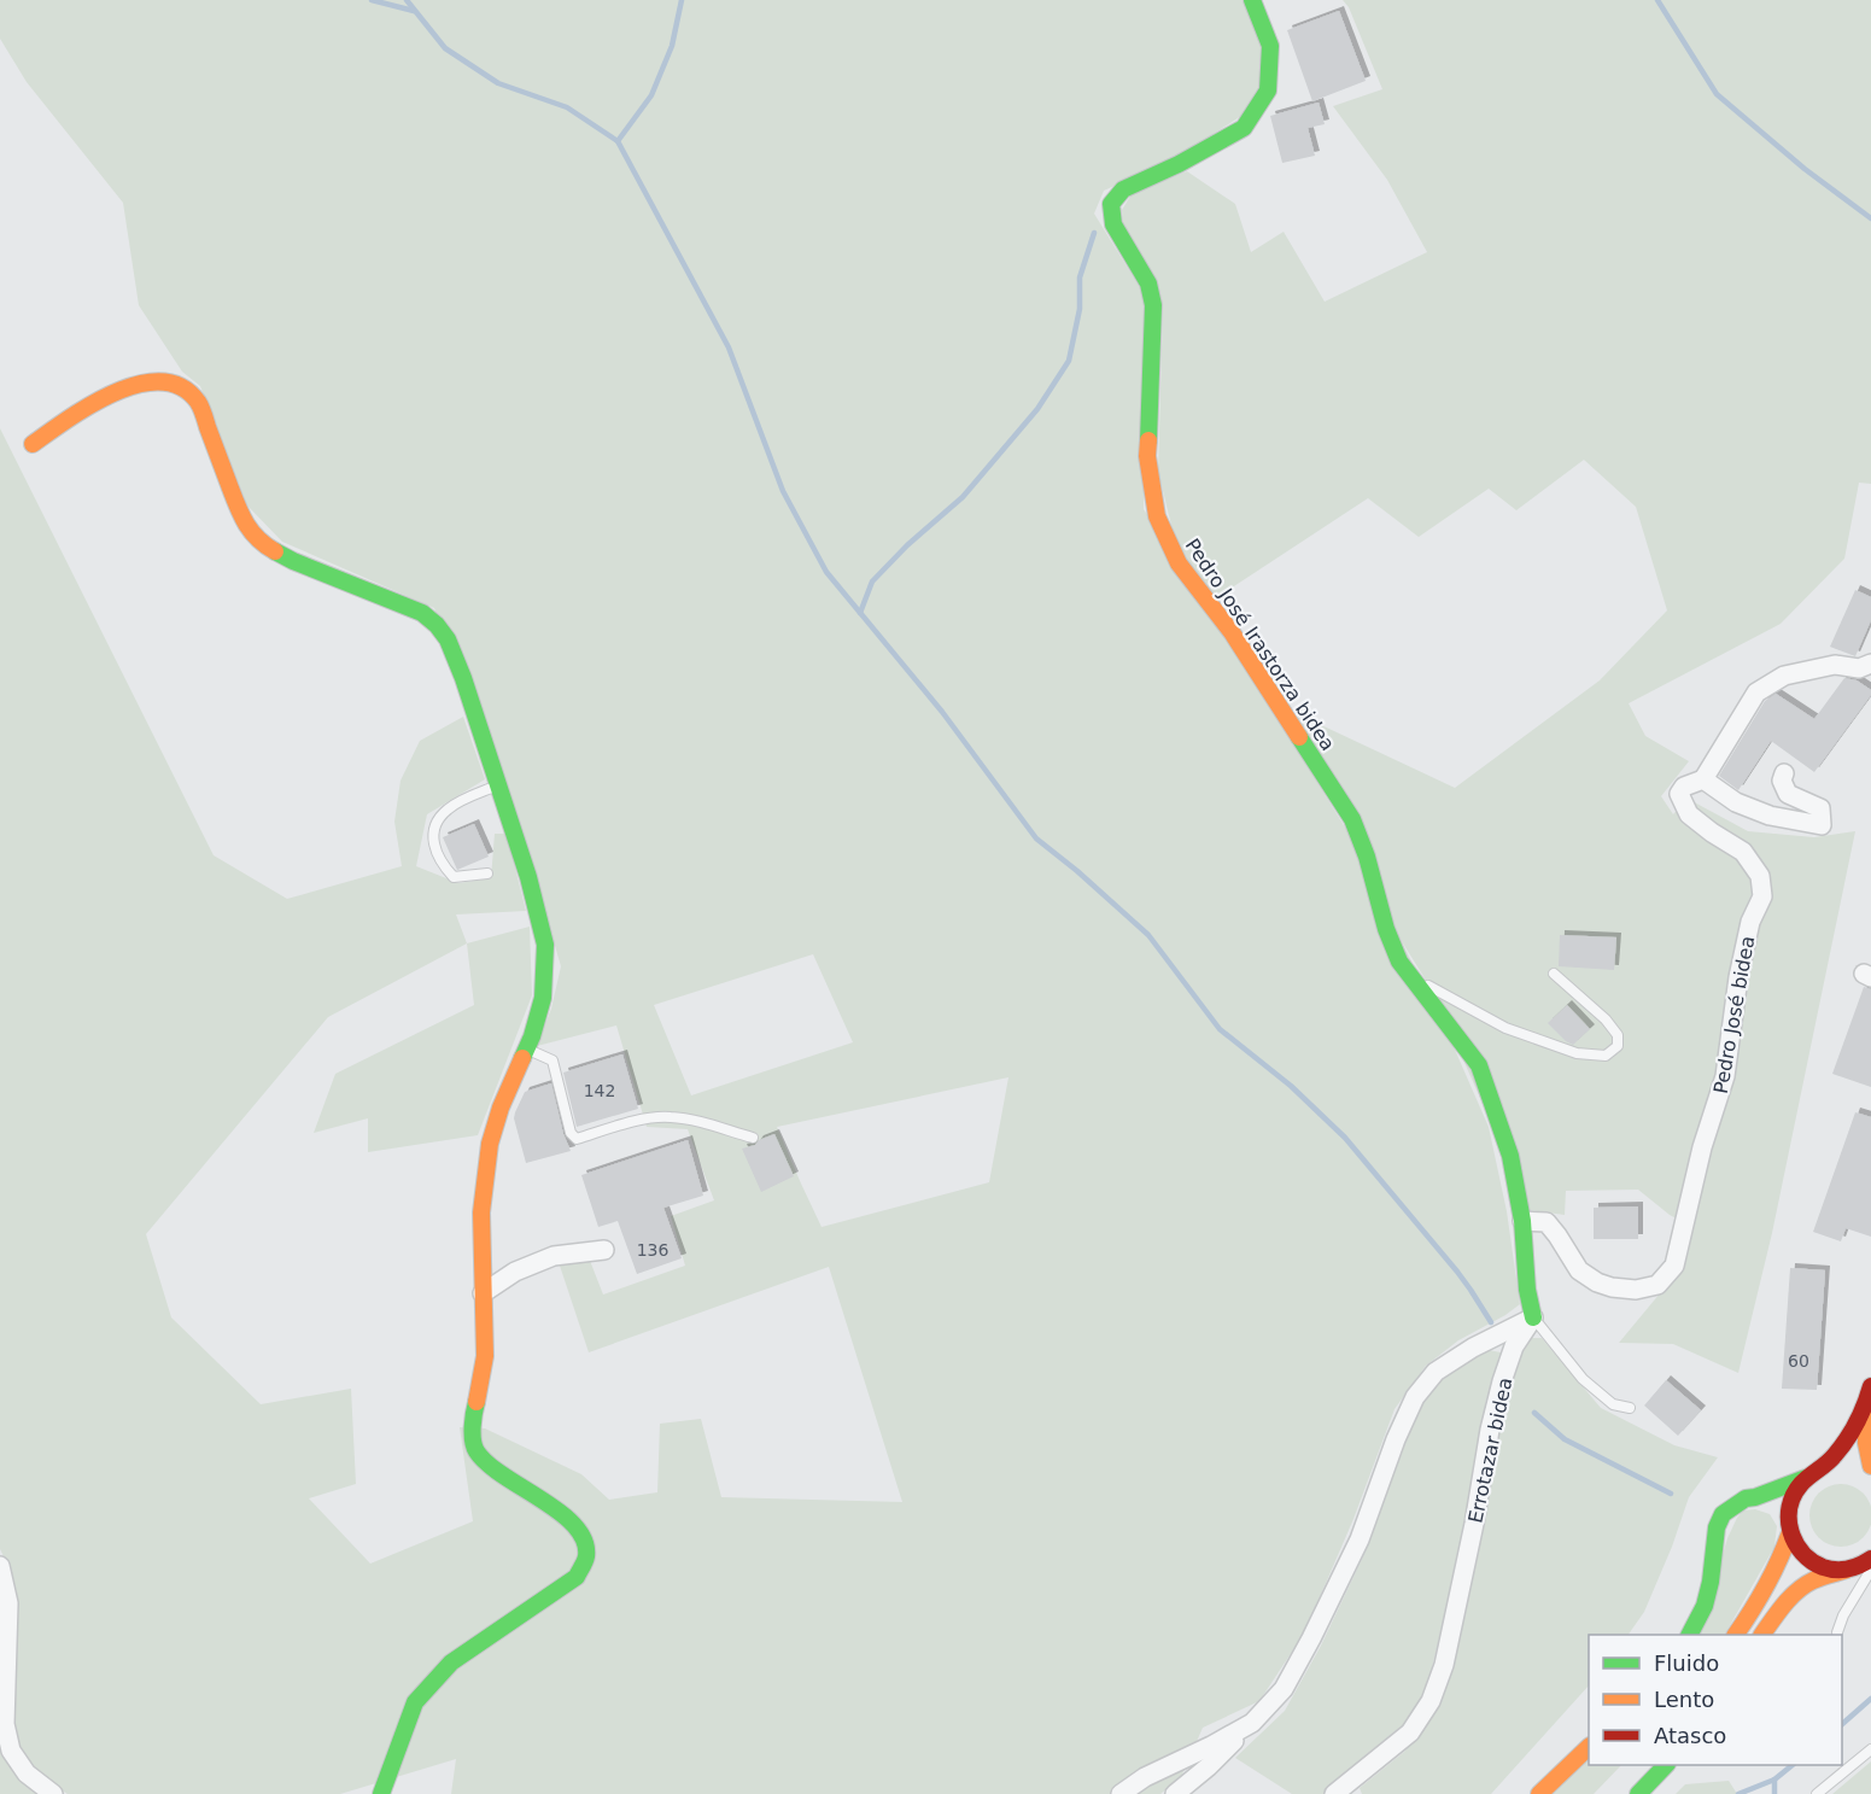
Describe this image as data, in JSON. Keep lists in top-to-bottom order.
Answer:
{
  "streets": {
    "street": ["Pedro José Irastorza bidea", "Pedro José bidea", "Errotazar bidea"]
  },
  "crossings": [
    ["Pedro José Irastorza bidea", "Pedro José bidea"],
    ["Pedro José Irastorza bidea", "Errotazar bidea"]
  ],
  "house_numbers": ["142", "136", "60"],
  "legend": ["Fluido", "Lento", "Atasco"]
}
